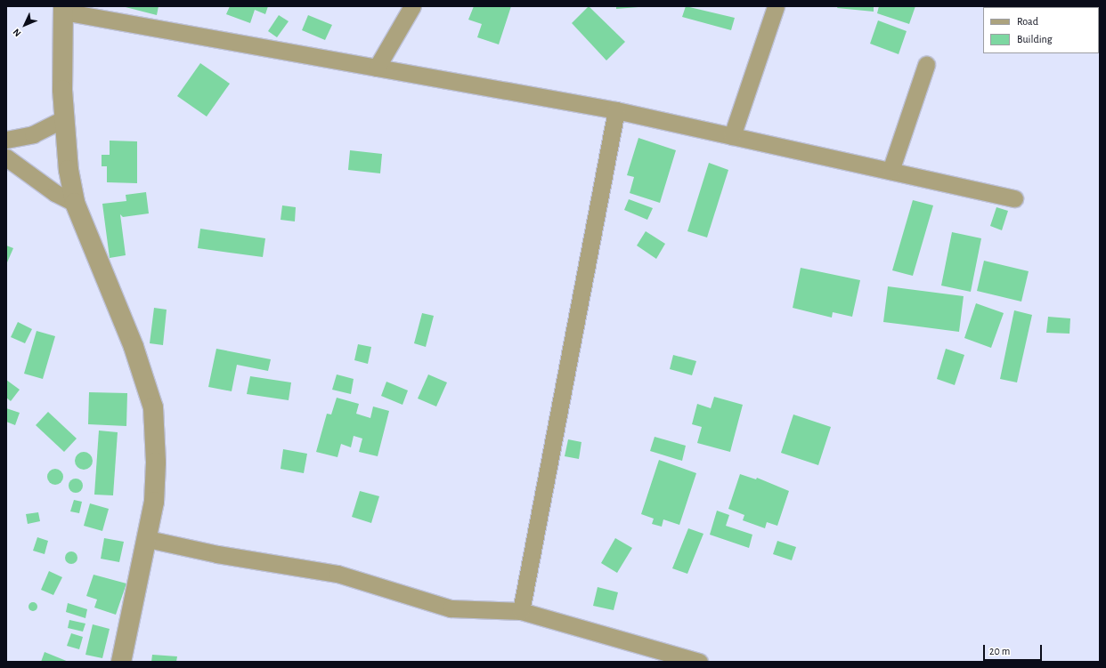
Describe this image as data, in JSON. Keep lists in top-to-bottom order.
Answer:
{
  "legend": ["Road", "Building"],
  "scale_bar": "20 m",
  "north": "bottom left"
}
